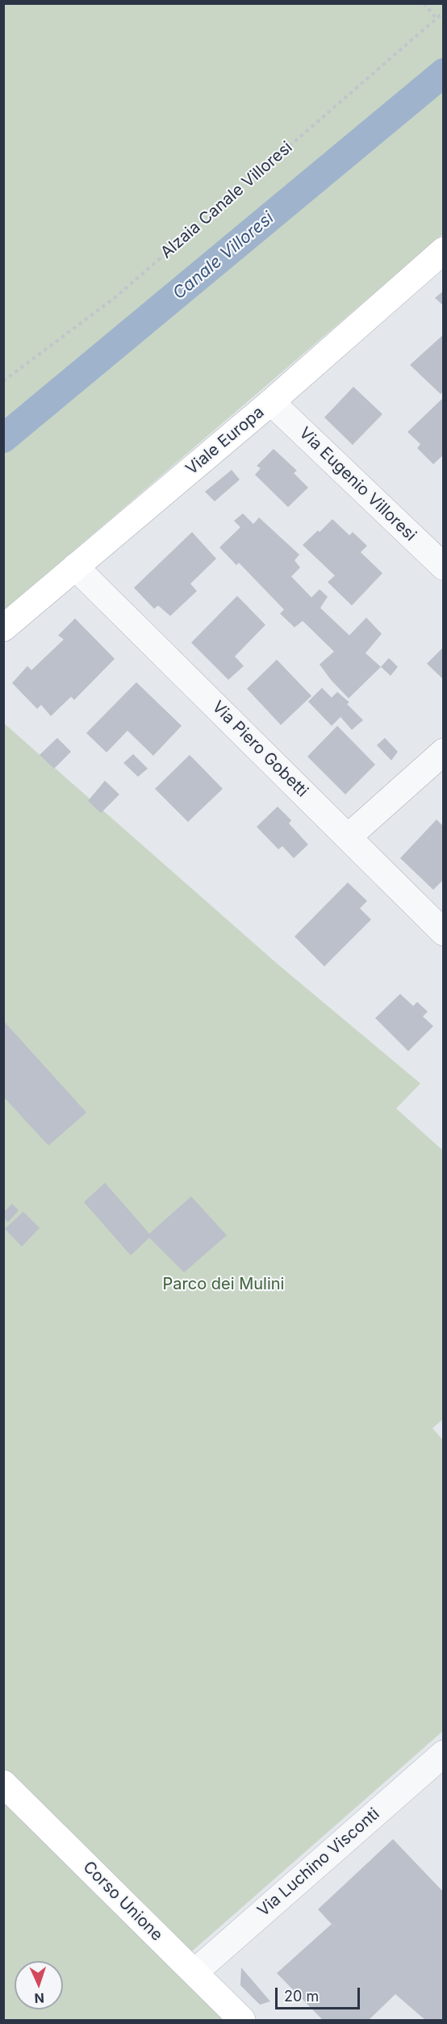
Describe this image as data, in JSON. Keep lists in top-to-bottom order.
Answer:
{
  "streets": {
    "street": [
      "Viale Europa",
      "Via Eugenio Villoresi",
      "Via Piero Gobetti",
      "Via Luchino Visconti",
      "Corso Unione"
    ],
    "path": ["Alzaia Canale Villoresi"]
  },
  "crossings": [
    ["Viale Europa", "Via Eugenio Villoresi"],
    ["Viale Europa", "Via Piero Gobetti"],
    ["Via Luchino Visconti", "Corso Unione"]
  ],
  "water": ["Canale Villoresi"],
  "parks": ["Parco dei Mulini"],
  "scale_bar": "20 m",
  "north": "bottom"
}
